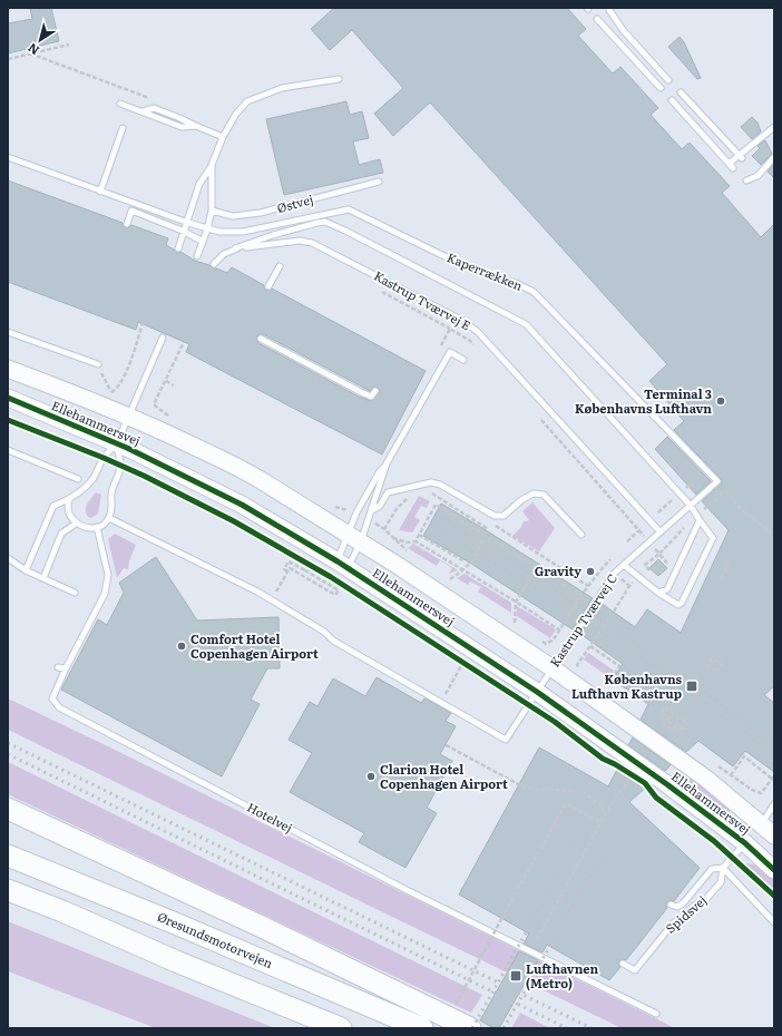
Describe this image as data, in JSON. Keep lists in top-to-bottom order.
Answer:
{
  "streets": {
    "highway": ["Øresundsmotorvejen"],
    "street": ["Ellehammersvej"],
    "lane": [
      "Østvej",
      "Kaperrækken",
      "Kastrup Tværvej E",
      "Kastrup Tværvej C",
      "Hotelvej",
      "Spidsvej"
    ]
  },
  "crossings": [
    ["Kaperrækken", "Kastrup Tværvej E"],
    ["Kaperrækken", "Kastrup Tværvej C"],
    ["Kastrup Tværvej E", "Kastrup Tværvej C"],
    ["Ellehammersvej", "Kastrup Tværvej C"],
    ["Ellehammersvej", "Spidsvej"]
  ],
  "places": {
    "other": [
      "Terminal 3 Københavns Lufthavn",
      "Gravity",
      "Comfort Hotel Copenhagen Airport",
      "Clarion Hotel Copenhagen Airport"
    ],
    "transit": ["Københavns Lufthavn Kastrup", "Lufthavnen (Metro)"]
  },
  "north": "bottom left"
}
